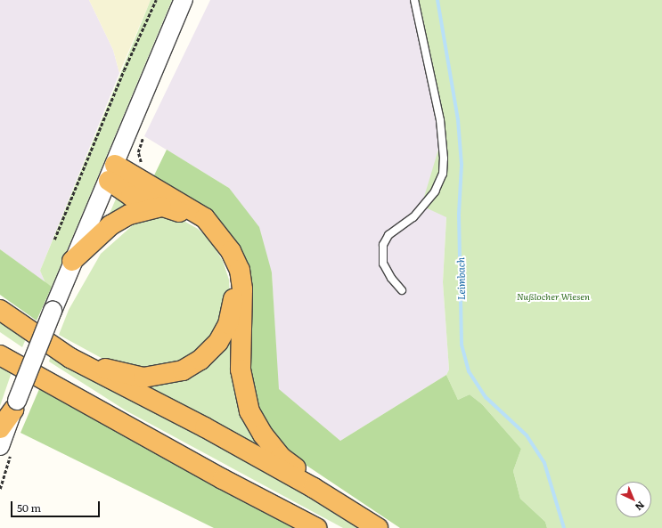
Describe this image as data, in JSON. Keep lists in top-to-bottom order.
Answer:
{
  "water": ["Leimbach"],
  "parks": ["Nußlocher Wiesen"],
  "scale_bar": "50 m",
  "north": "bottom right"
}
